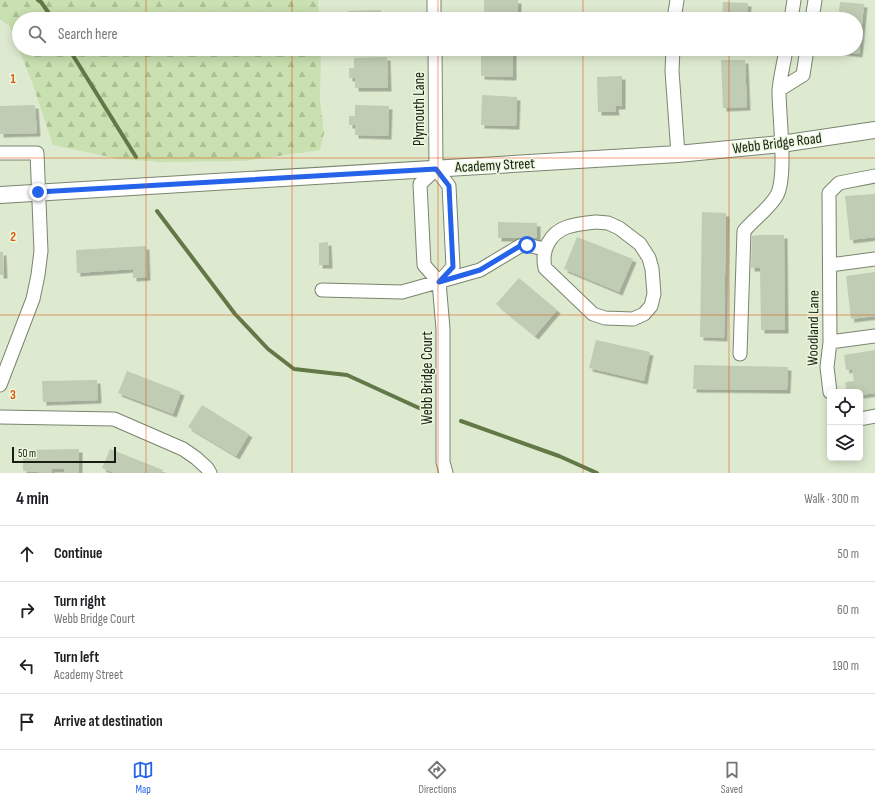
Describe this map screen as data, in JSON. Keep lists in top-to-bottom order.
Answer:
{
  "streets": {
    "street": [
      "Plymouth Lane",
      "Webb Bridge Road",
      "Academy Street",
      "Woodland Lane",
      "Webb Bridge Court"
    ]
  },
  "crossings": [
    ["Plymouth Lane", "Academy Street"],
    ["Webb Bridge Road", "Academy Street"]
  ],
  "scale_bar": "50 m",
  "page": {
    "search": "Search here",
    "scale": "50 m",
    "heading": ["4 min", "Walk · 300 m"],
    "list": [
      ["Continue", "50 m"],
      ["Turn right", "Webb Bridge Court", "60 m"],
      ["Turn left", "Academy Street", "190 m"],
      "Arrive at destination"
    ],
    "nav": ["Map", "Directions", "Saved"]
  },
  "grid": {
    "rows": ["1", "2", "3"]
  }
}
